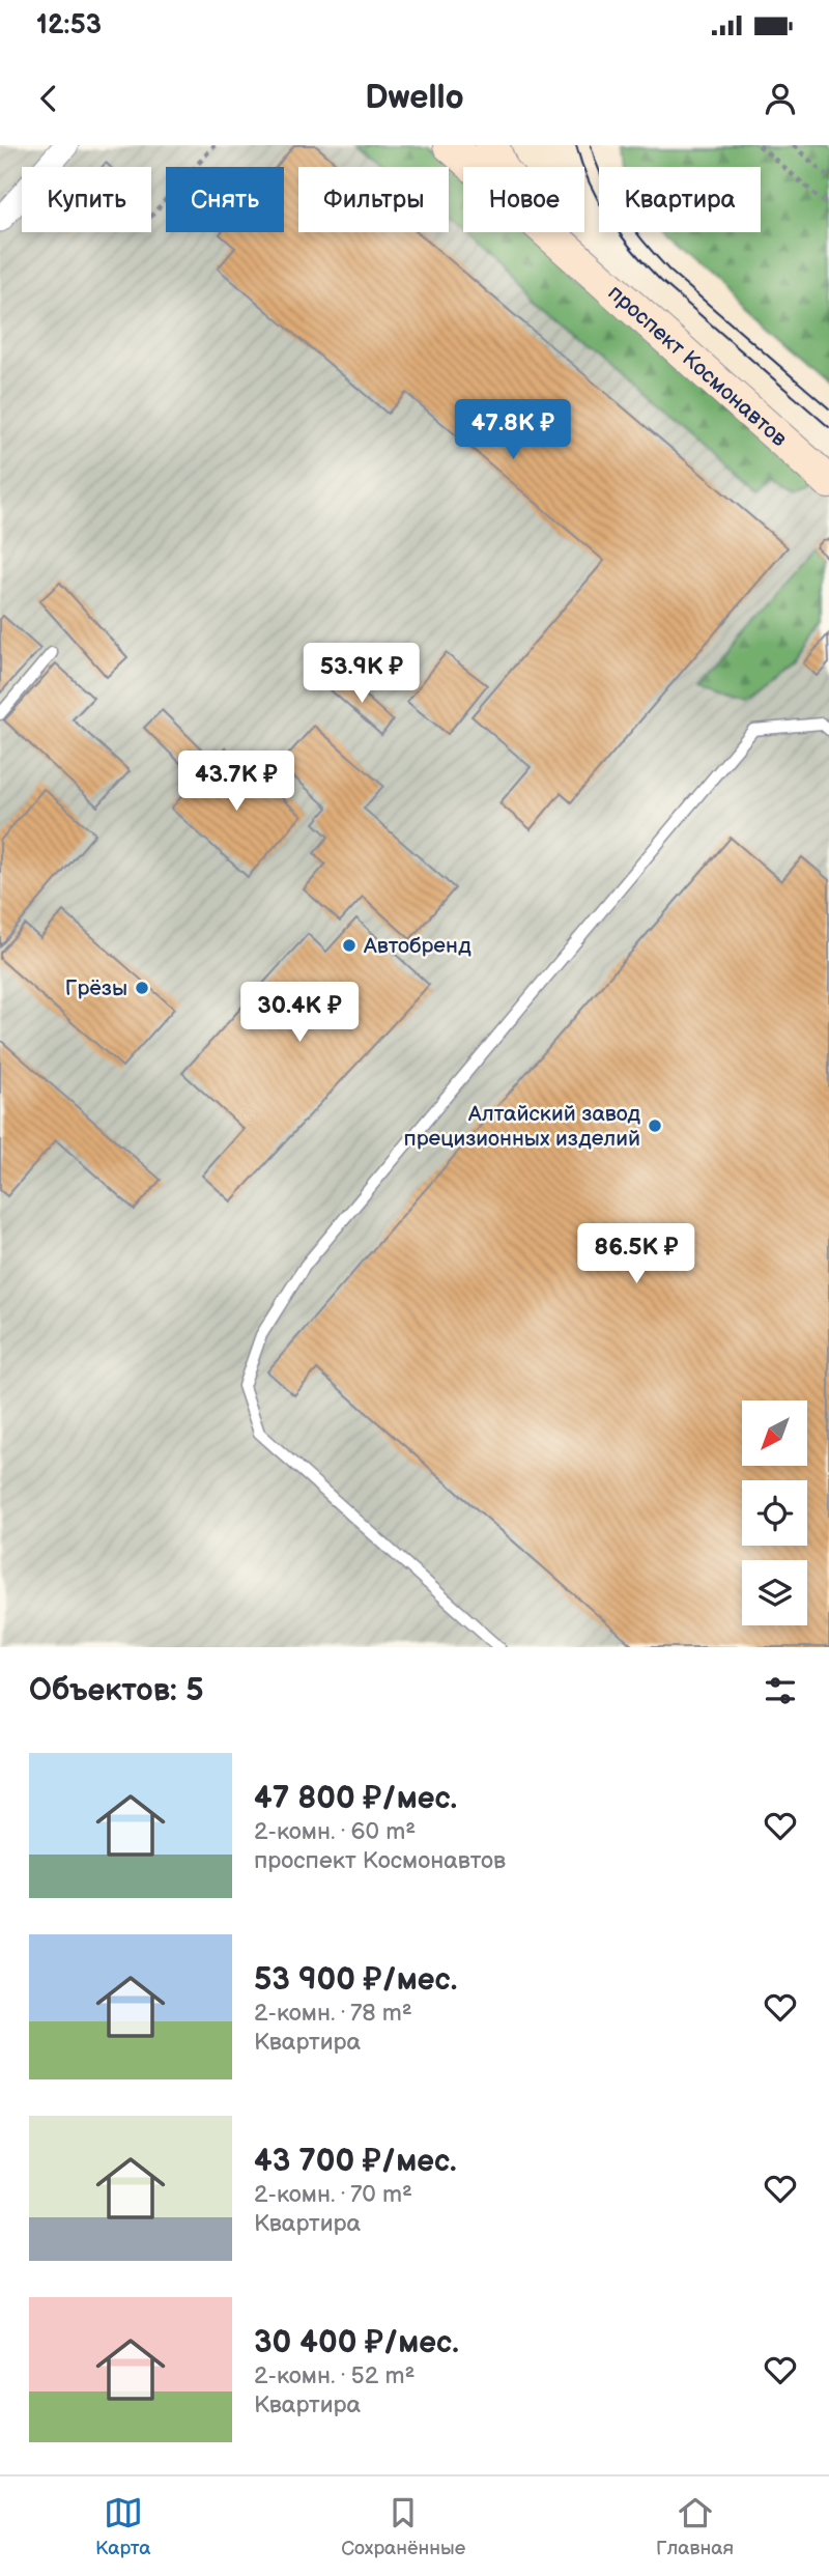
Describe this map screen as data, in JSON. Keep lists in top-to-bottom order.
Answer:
{
  "streets": {
    "main road": ["проспект Космонавтов"]
  },
  "places": ["Автобренд", "Грёзы", "Алтайский завод прецизионных изделий"],
  "north": "bottom left",
  "page": {
    "status": "12:53",
    "header": "Dwello",
    "chip": [
      "Купить",
      "Снять",
      "Фильтры",
      "Новое",
      "Квартира"
    ],
    "price": [
      "47.8K ₽",
      "53.9K ₽",
      "43.7K ₽",
      "30.4K ₽",
      "86.5K ₽"
    ],
    "heading": "Объектов: 5",
    "list": [
      {
        "name": "47 800 ₽/мес.",
        "note": "2-комн. · 60 m² · проспект Космонавтов"
      },
      {
        "name": "53 900 ₽/мес.",
        "note": "2-комн. · 78 m² · Квартира"
      },
      {
        "name": "43 700 ₽/мес.",
        "note": "2-комн. · 70 m² · Квартира"
      },
      {
        "name": "30 400 ₽/мес.",
        "note": "2-комн. · 52 m² · Квартира"
      }
    ],
    "tabs": ["Карта", "Сохранённые", "Главная"]
  }
}
